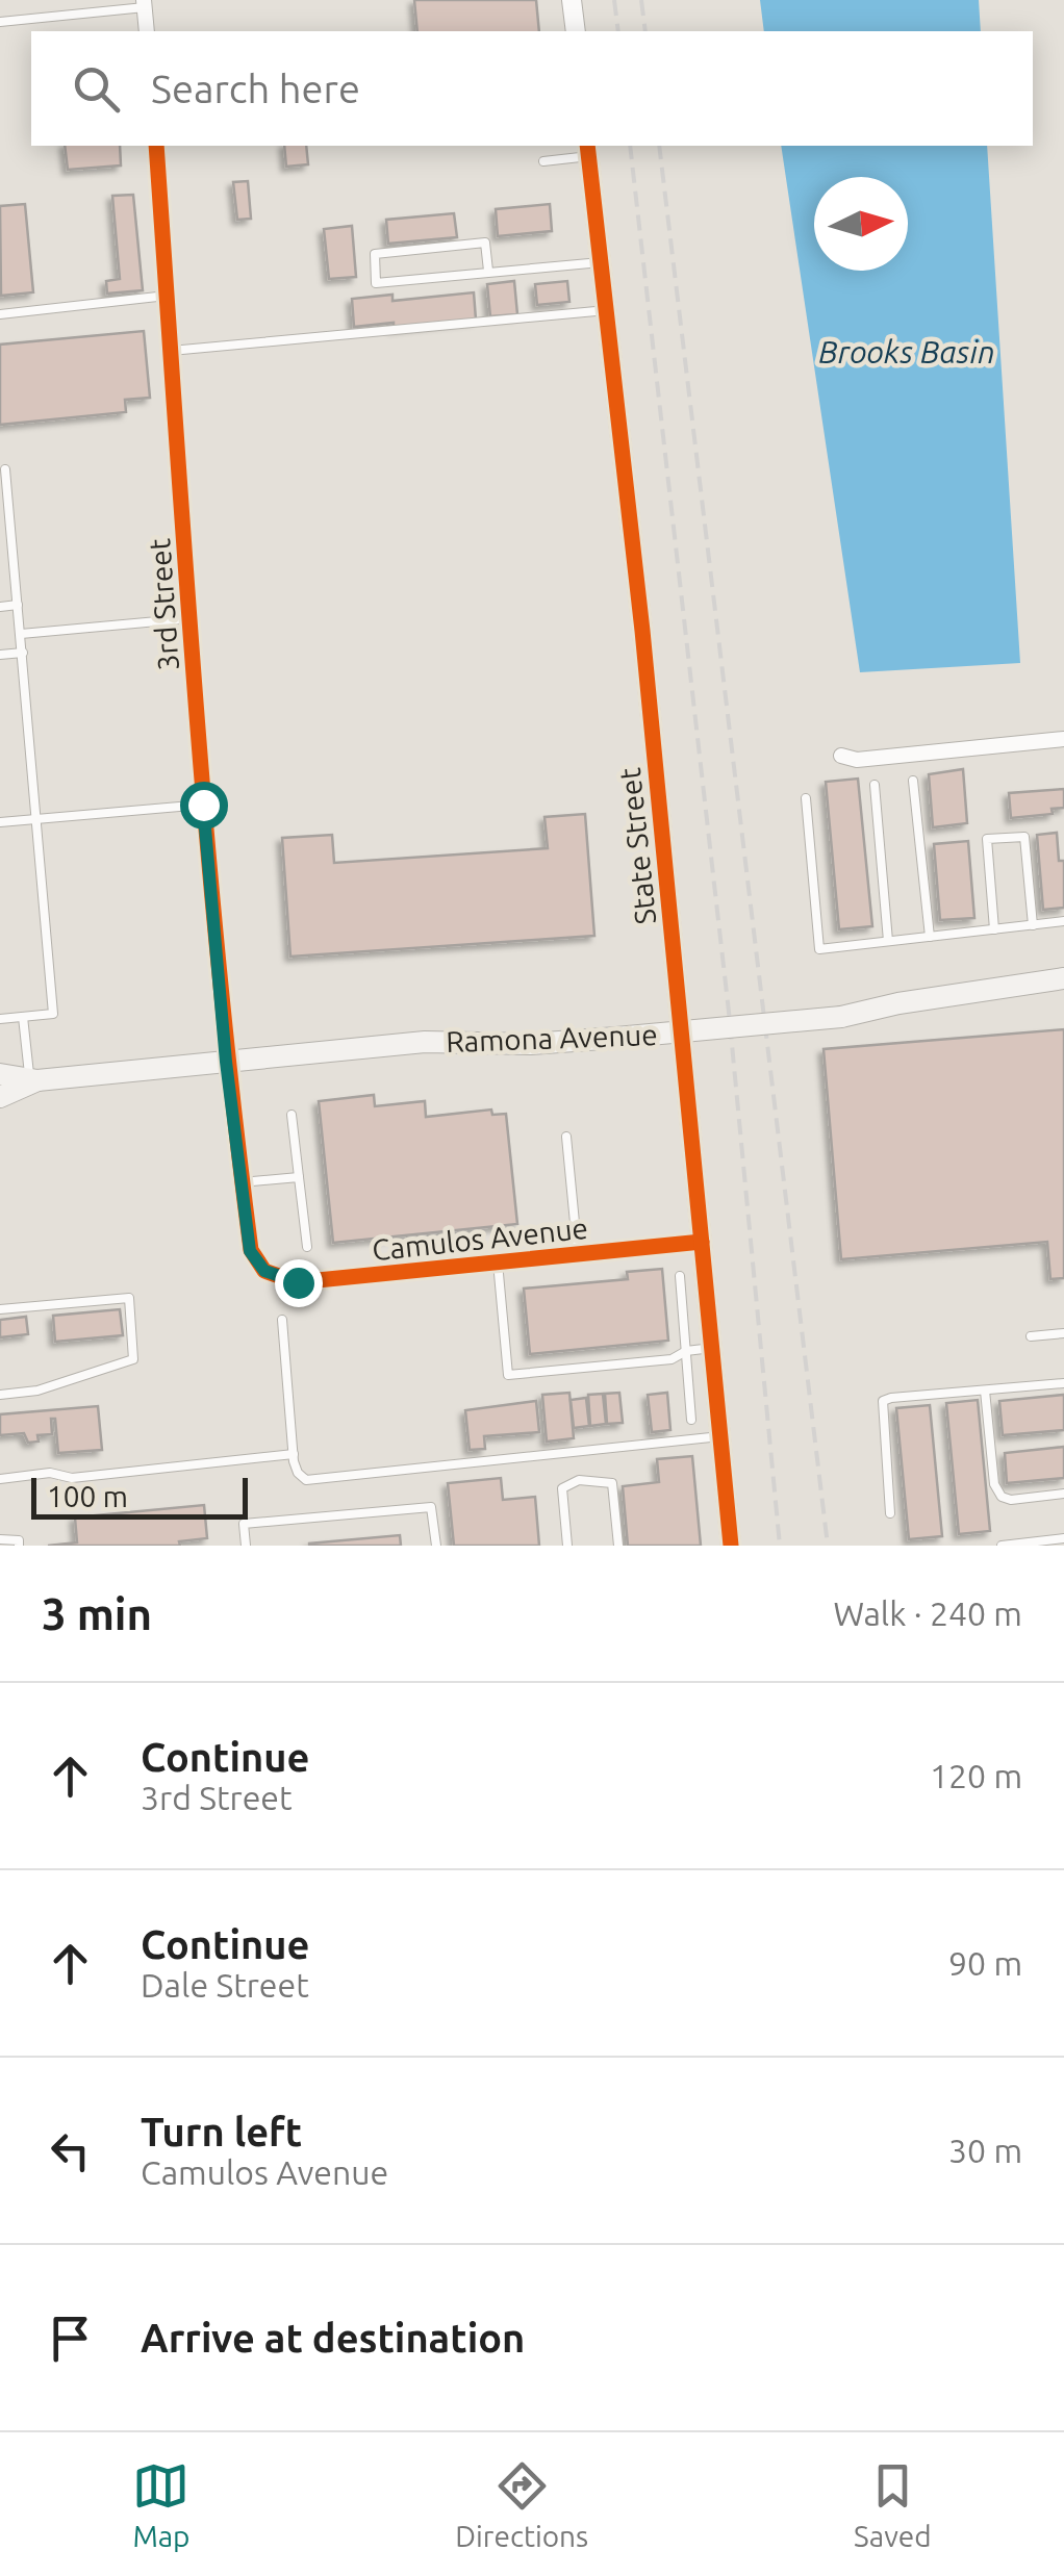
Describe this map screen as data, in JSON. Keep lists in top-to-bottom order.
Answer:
{
  "streets": {
    "main road": ["Ramona Avenue"],
    "street": ["3rd Street", "State Street", "Camulos Avenue"]
  },
  "crossings": [
    ["3rd Street", "Ramona Avenue"],
    ["3rd Street", "Camulos Avenue"],
    ["State Street", "Camulos Avenue"]
  ],
  "water": ["Brooks Basin"],
  "scale_bar": "100 m",
  "north": "right",
  "page": {
    "search": "Search here",
    "scale": "100 m",
    "heading": ["3 min", "Walk · 240 m"],
    "list": [
      ["Continue", "3rd Street", "120 m"],
      ["Continue", "Dale Street", "90 m"],
      ["Turn left", "Camulos Avenue", "30 m"],
      "Arrive at destination"
    ],
    "nav": ["Map", "Directions", "Saved"]
  }
}
